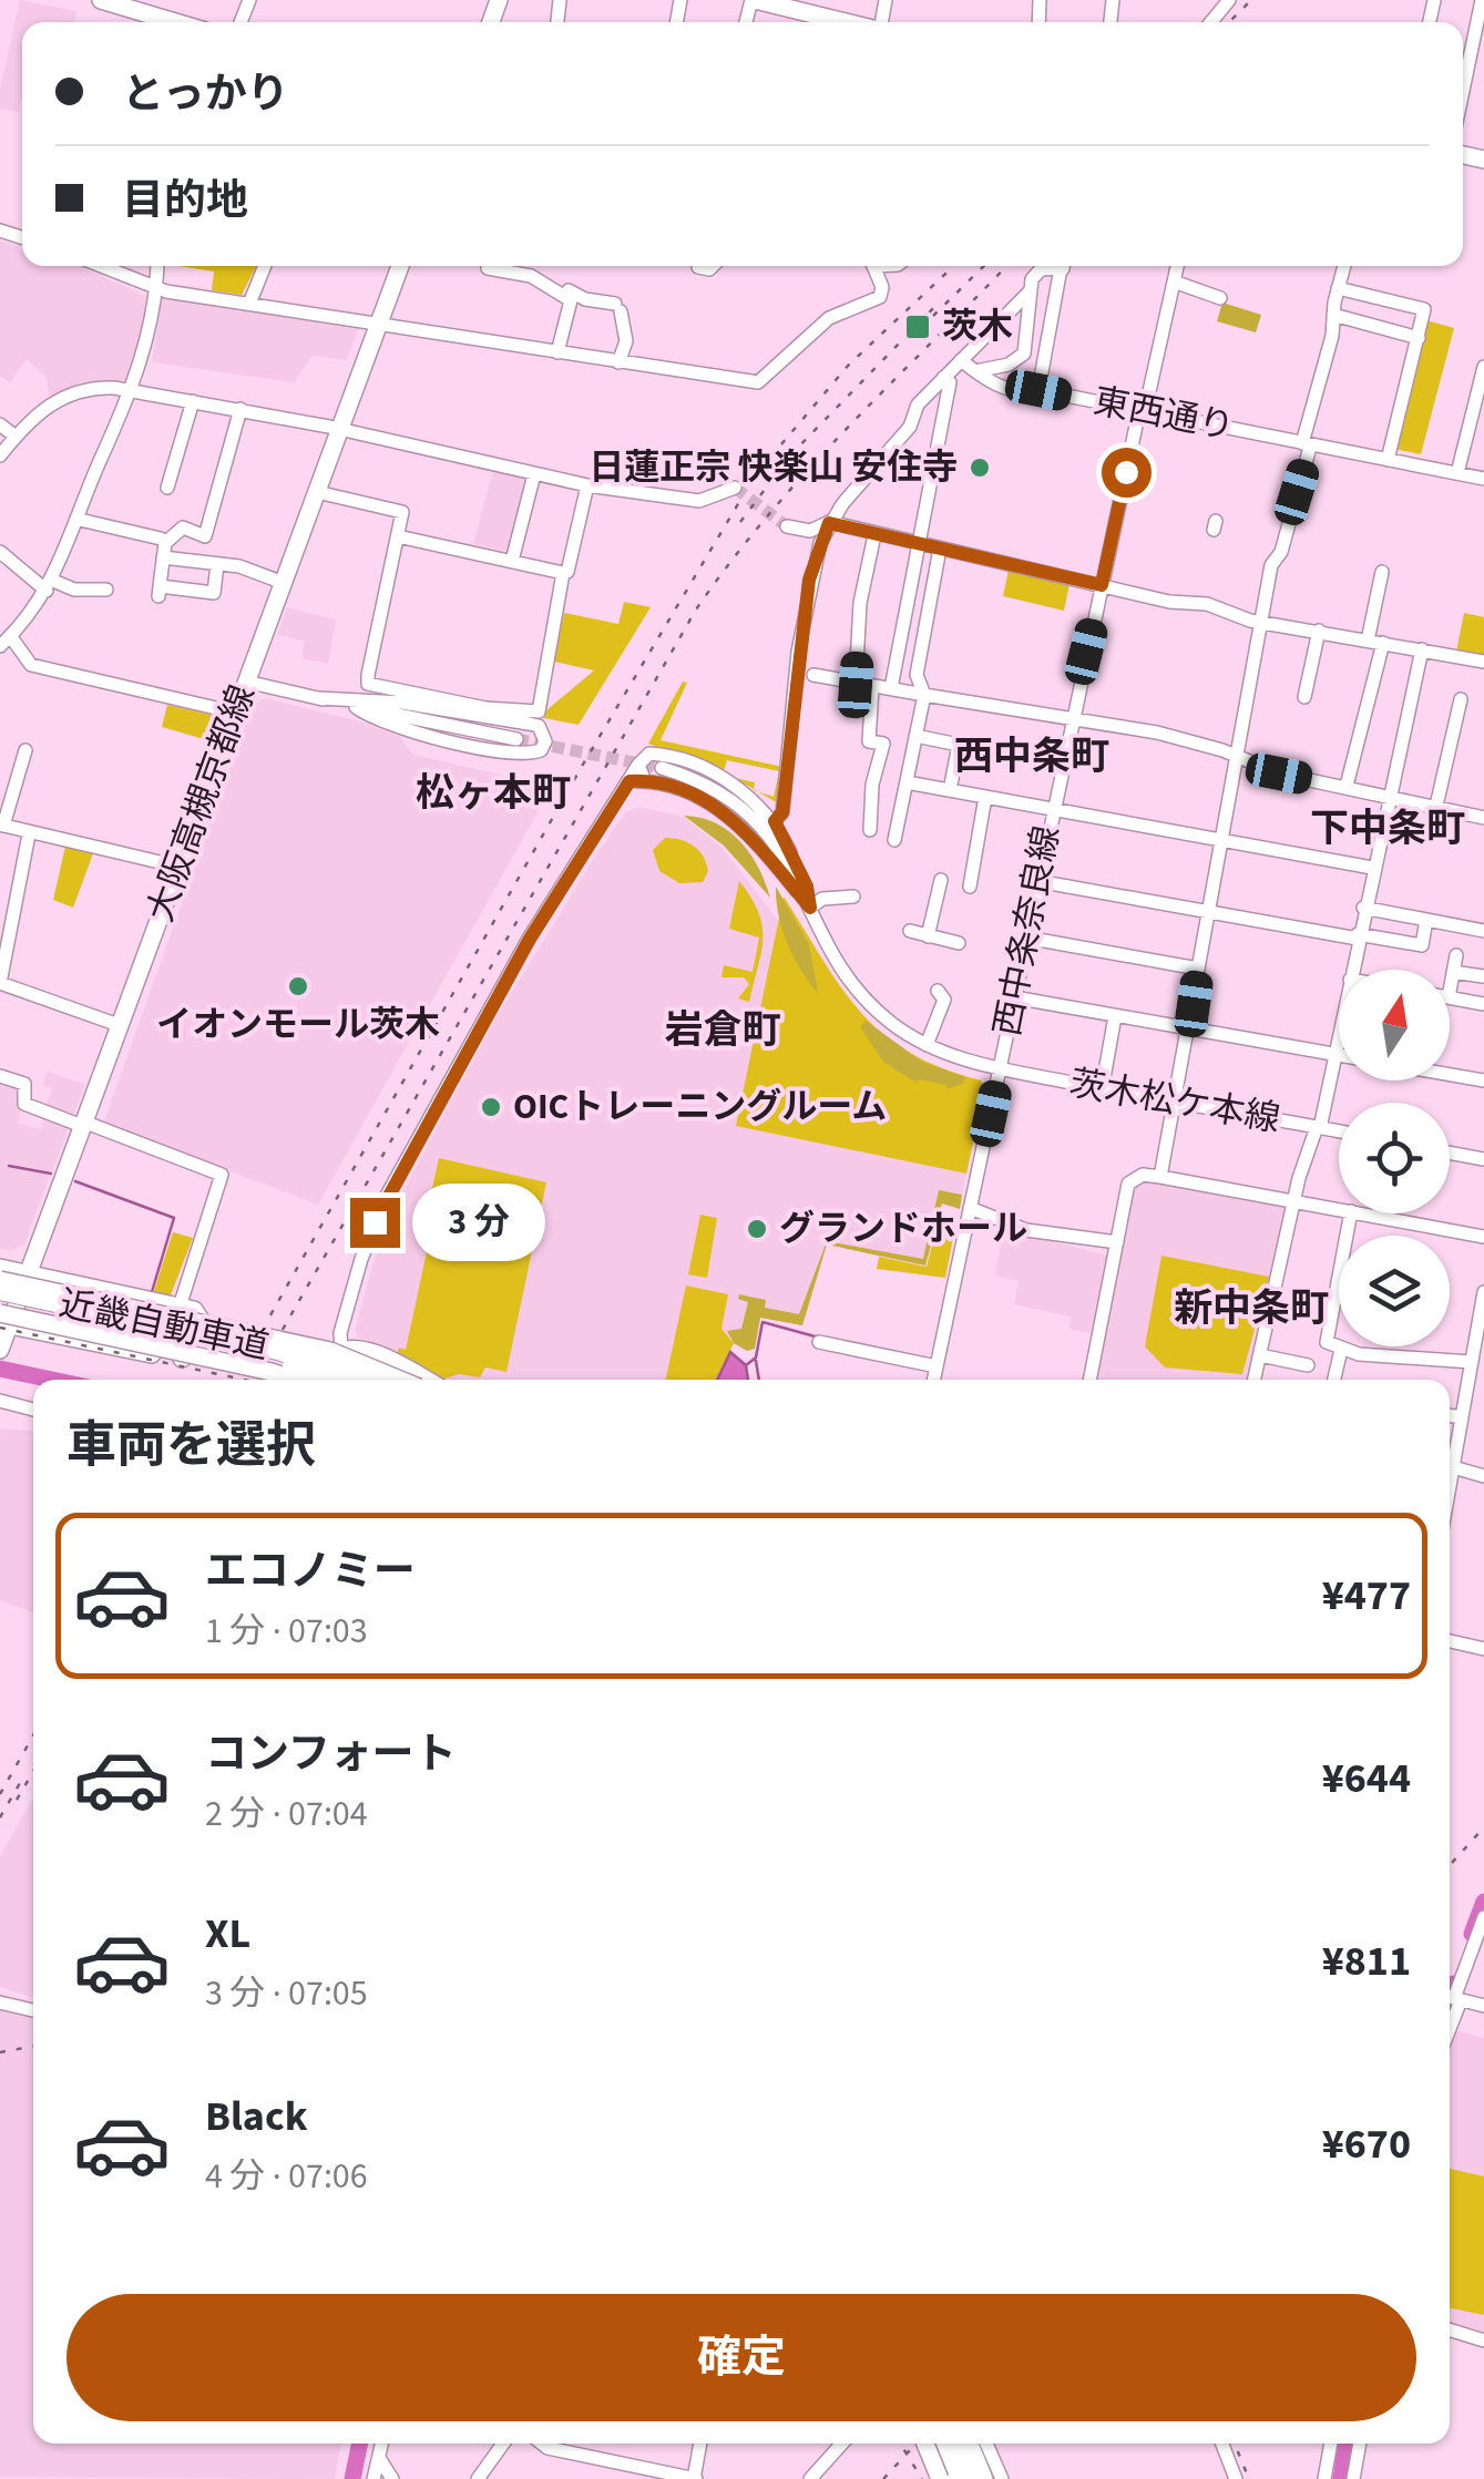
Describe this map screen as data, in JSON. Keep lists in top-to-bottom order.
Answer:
{
  "streets": {
    "highway": ["近畿自動車道"],
    "main road": ["大阪高槻京都線"],
    "street": ["東西通り", "西中条奈良線", "茨木松ケ本線"]
  },
  "crossings": [
    ["東西通り", "西中条奈良線"],
    ["西中条奈良線", "茨木松ケ本線"]
  ],
  "districts": [
    "西中条町",
    "松ヶ本町",
    "下中条町",
    "岩倉町",
    "新中条町"
  ],
  "places": {
    "transit": ["茨木"],
    "other": [
      "日蓮正宗 快楽山 安住寺",
      "イオンモール茨木",
      "OICトレーニングルーム",
      "グランドホール"
    ]
  },
  "north": "top",
  "page": {
    "banner": ["とっかり", "目的地"],
    "bubble": "3 分",
    "heading": "車両を選択",
    "list": [
      {
        "name": "エコノミー",
        "note": "1 分 · 07:03",
        "value": "¥477"
      },
      {
        "name": "コンフォート",
        "note": "2 分 · 07:04",
        "value": "¥644"
      },
      {
        "name": "XL",
        "note": "3 分 · 07:05",
        "value": "¥811"
      },
      {
        "name": "Black",
        "note": "4 分 · 07:06",
        "value": "¥670"
      }
    ],
    "buttons": "確定"
  }
}
